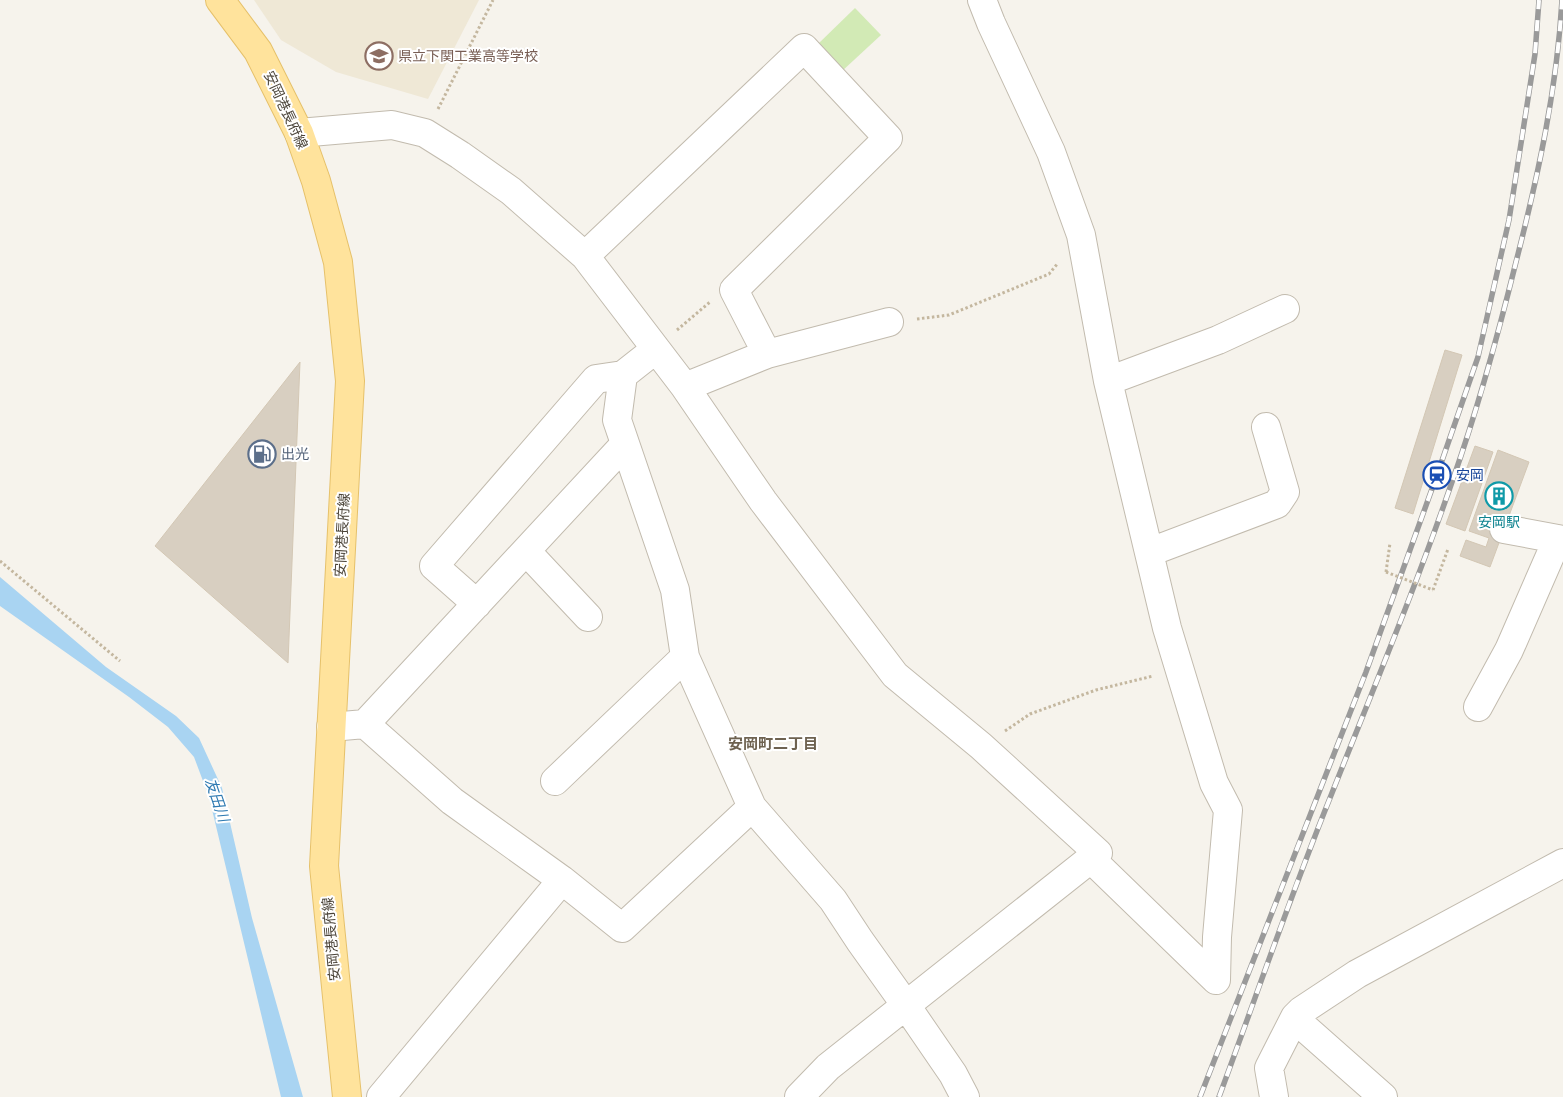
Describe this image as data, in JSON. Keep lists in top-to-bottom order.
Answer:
{
  "streets": {
    "main road": ["安岡港長府線"]
  },
  "districts": ["安岡町二丁目"],
  "water": ["友田川"],
  "places": {
    "school or university": ["県立下関工業高等学校"],
    "fuel station": ["出光"],
    "station": ["安岡"],
    "building": ["安岡駅"]
  }
}
